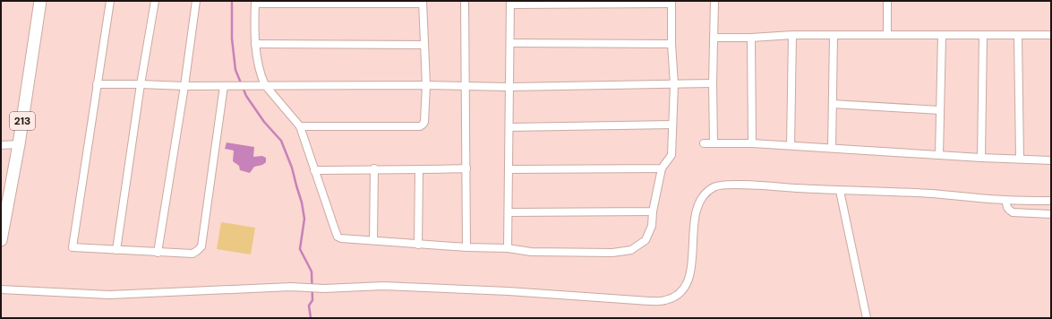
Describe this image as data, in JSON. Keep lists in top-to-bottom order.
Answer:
{
  "streets": {
    "main road": ["213"]
  }
}
